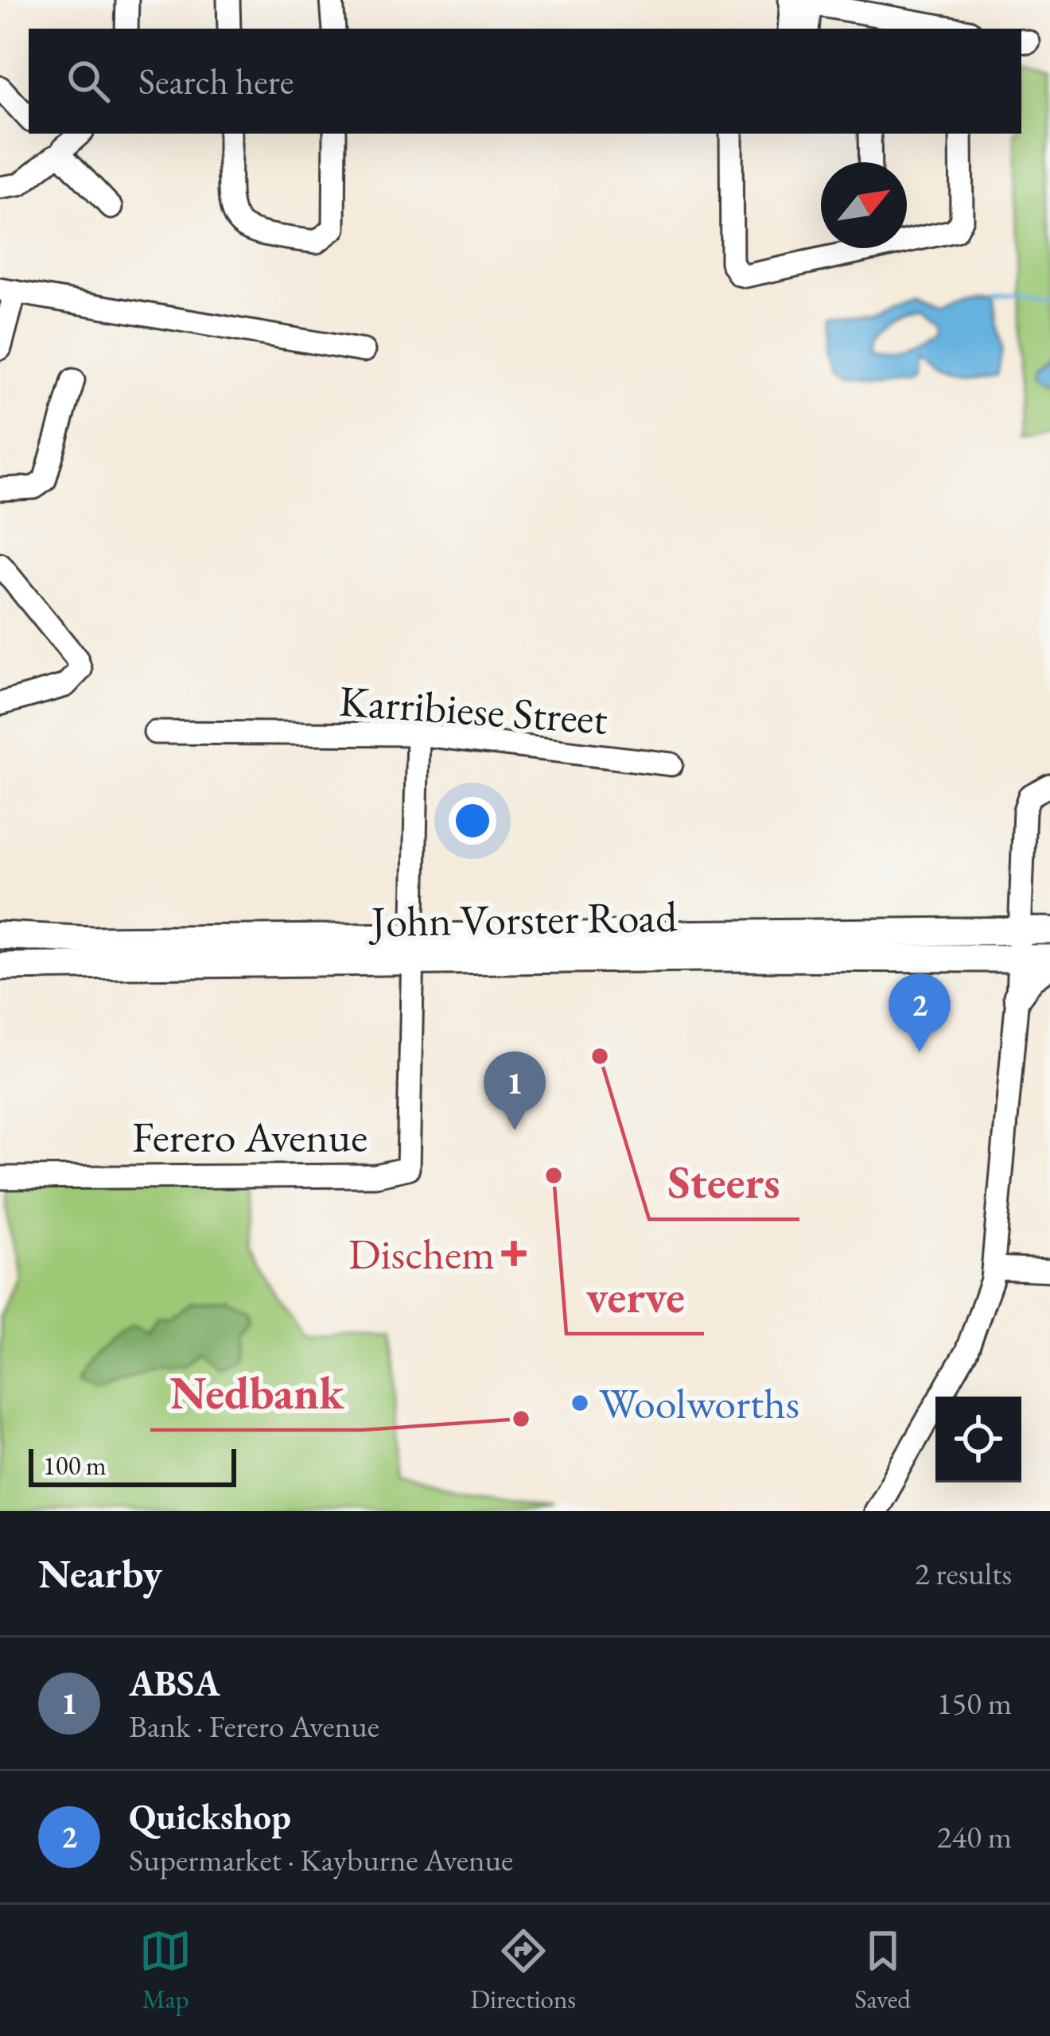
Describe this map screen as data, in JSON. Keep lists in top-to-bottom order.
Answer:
{
  "streets": {
    "main road": ["John Vorster Road"],
    "street": ["Karribiese Street", "Ferero Avenue"]
  },
  "crossings": [
    ["Karribiese Street", "Ferero Avenue"],
    ["John Vorster Road", "Ferero Avenue"]
  ],
  "places": {
    "other": [
      "Steers",
      "verve",
      "Woolworths",
      "Nedbank"
    ],
    "health": ["Dischem"]
  },
  "scale_bar": "100 m",
  "north": "top right",
  "page": {
    "search": "Search here",
    "pins": ["2", "1"],
    "scale": "100 m",
    "heading": ["Nearby", "2 results"],
    "list": [
      {
        "mark": "1",
        "name": "ABSA",
        "note": "Bank · Ferero Avenue",
        "value": "150 m"
      },
      {
        "mark": "2",
        "name": "Quickshop",
        "note": "Supermarket · Kayburne Avenue",
        "value": "240 m"
      }
    ],
    "nav": ["Map", "Directions", "Saved"]
  }
}
